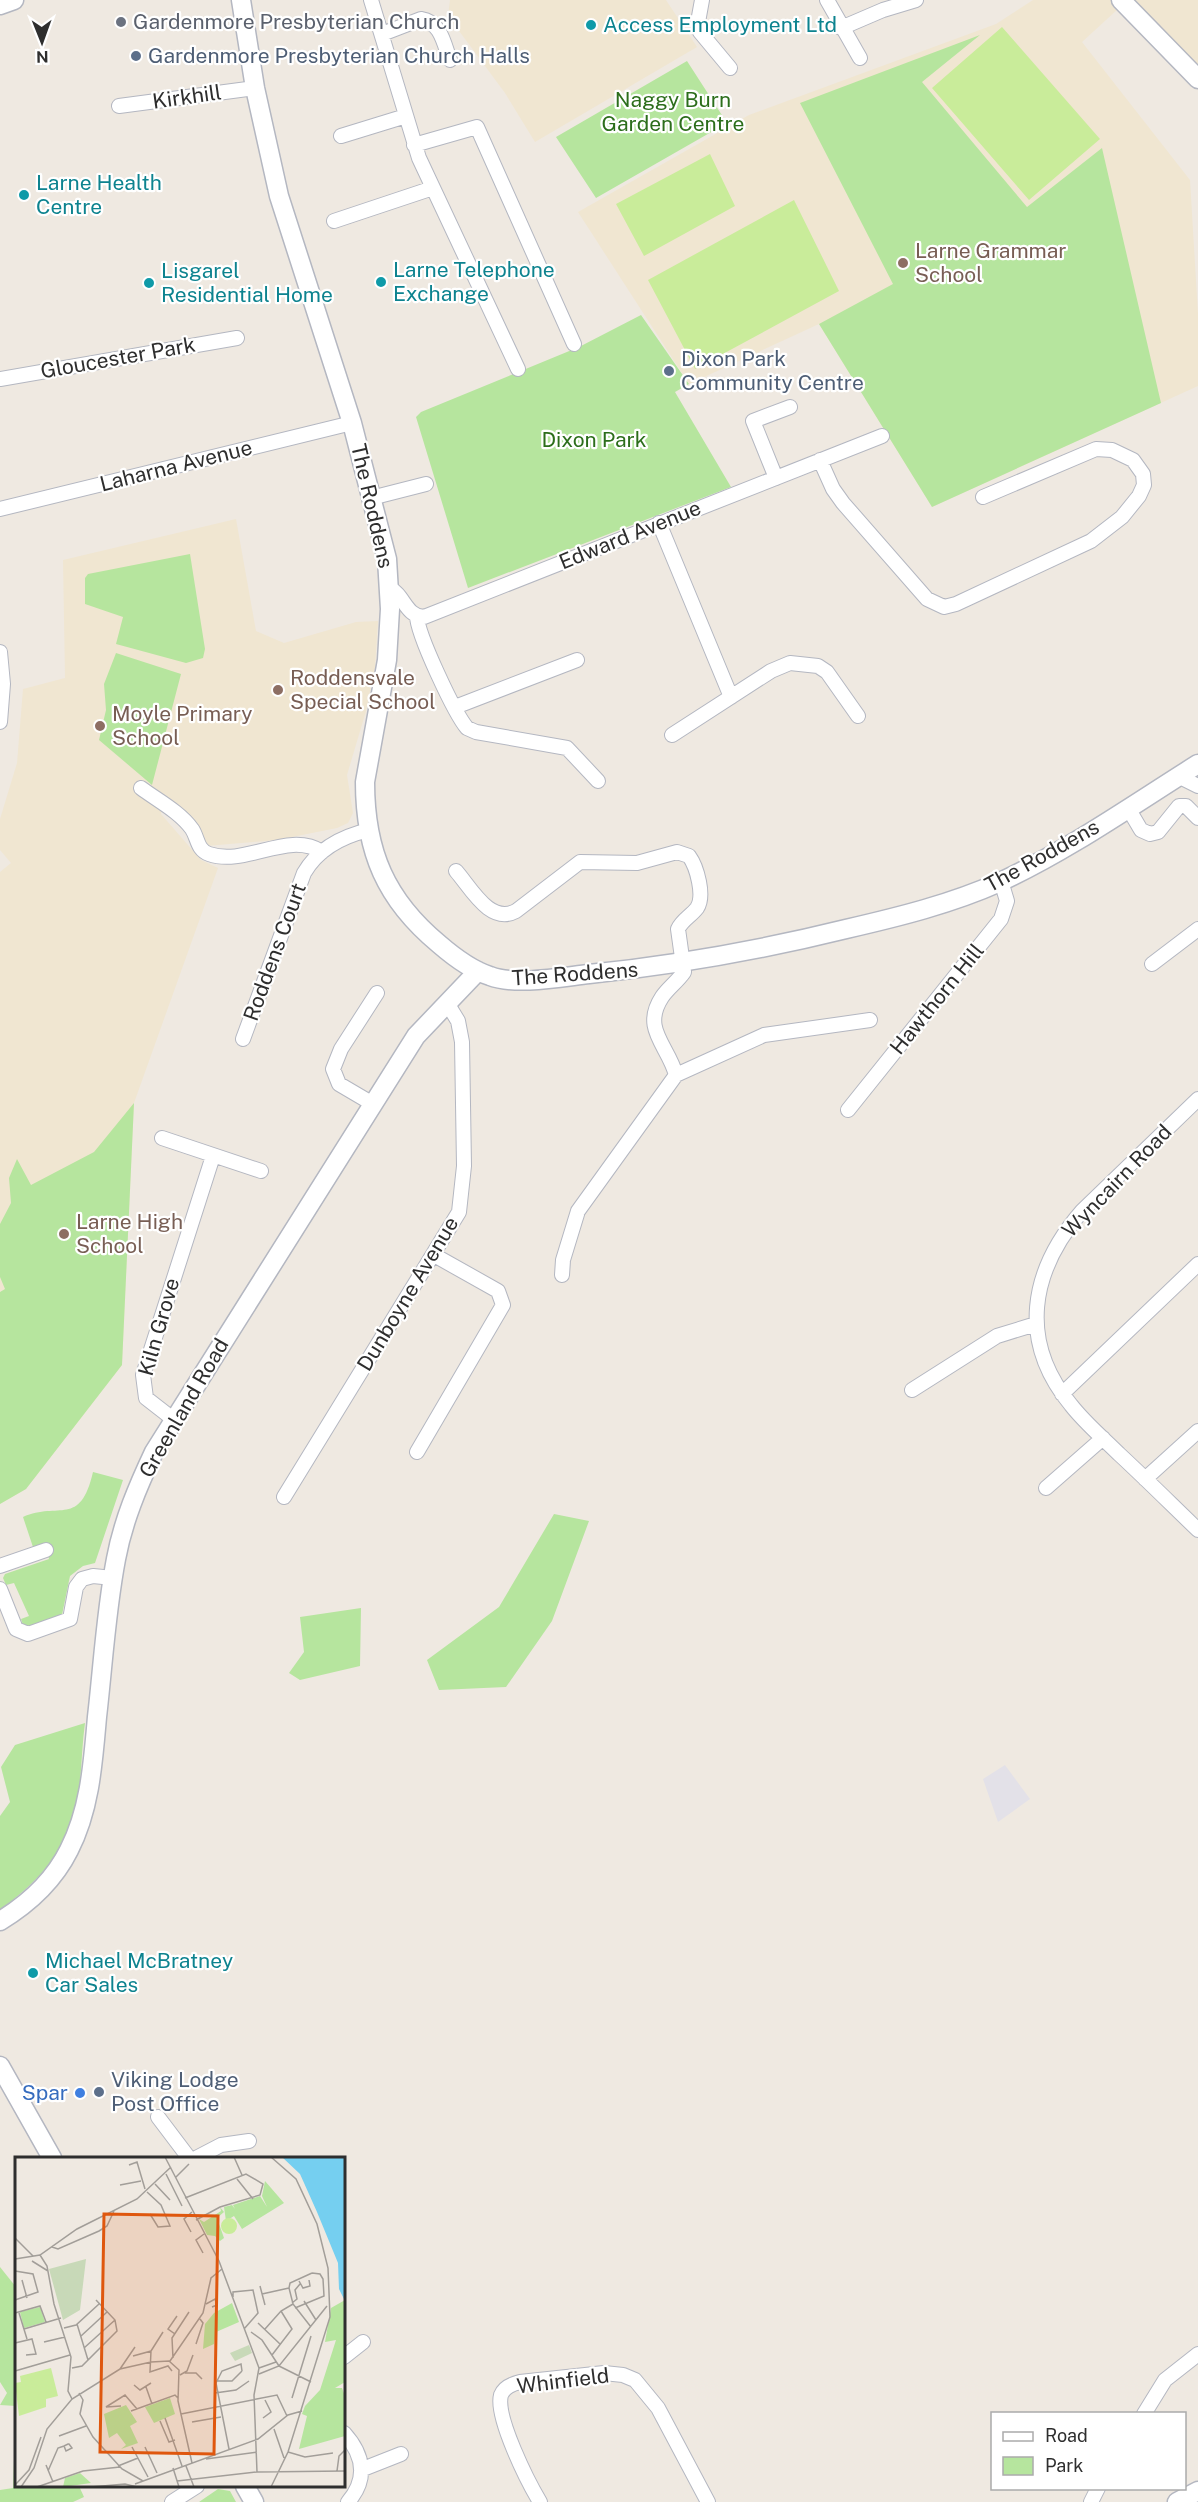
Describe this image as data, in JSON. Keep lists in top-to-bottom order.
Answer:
{
  "streets": {
    "street": [
      "Kirkhill",
      "Gloucester Park",
      "Laharna Avenue",
      "The Roddens",
      "Edward Avenue",
      "Roddens Court",
      "Hawthorn Hill",
      "Wyncairn Road",
      "Dunboyne Avenue",
      "Kiln Grove",
      "Greenland Road",
      "Whinfield"
    ]
  },
  "crossings": [
    ["Kirkhill", "The Roddens"],
    ["Laharna Avenue", "The Roddens"],
    ["The Roddens", "Roddens Court"],
    ["The Roddens", "Hawthorn Hill"],
    ["The Roddens", "Greenland Road"],
    ["Dunboyne Avenue", "Greenland Road"],
    ["Kiln Grove", "Greenland Road"]
  ],
  "parks": ["Naggy Burn Garden Centre", "Dixon Park"],
  "places": [
    "Gardenmore Presbyterian Church",
    "Access Employment Ltd",
    "Gardenmore Presbyterian Church Halls",
    "Larne Health Centre",
    "Larne Grammar School",
    "Larne Telephone Exchange",
    "Lisgarel Residential Home",
    "Dixon Park Community Centre",
    "Roddensvale Special School",
    "Moyle Primary School",
    "Larne High School",
    "Michael McBratney Car Sales",
    "Viking Lodge Post Office",
    "Spar"
  ],
  "legend": ["Road", "Park"],
  "north": "bottom"
}
